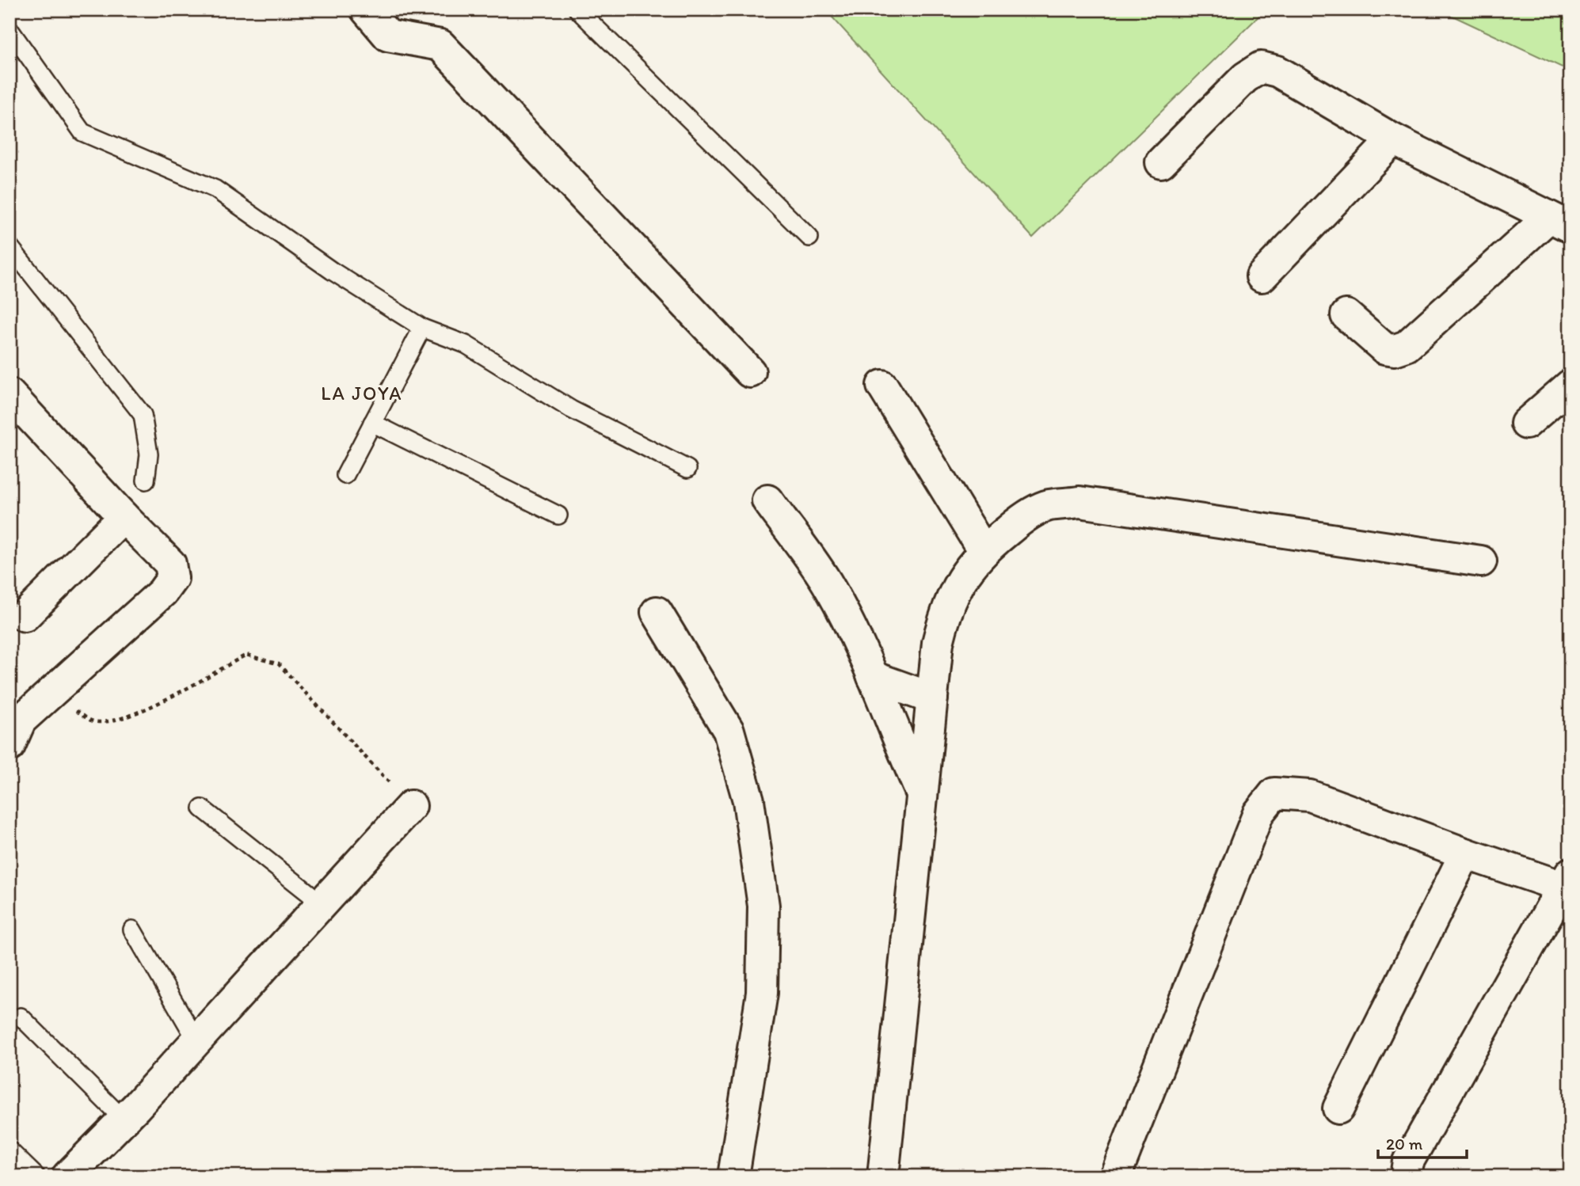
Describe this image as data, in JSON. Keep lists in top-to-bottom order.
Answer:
{
  "districts": ["LA JOYA"],
  "scale_bar": "20 m"
}
